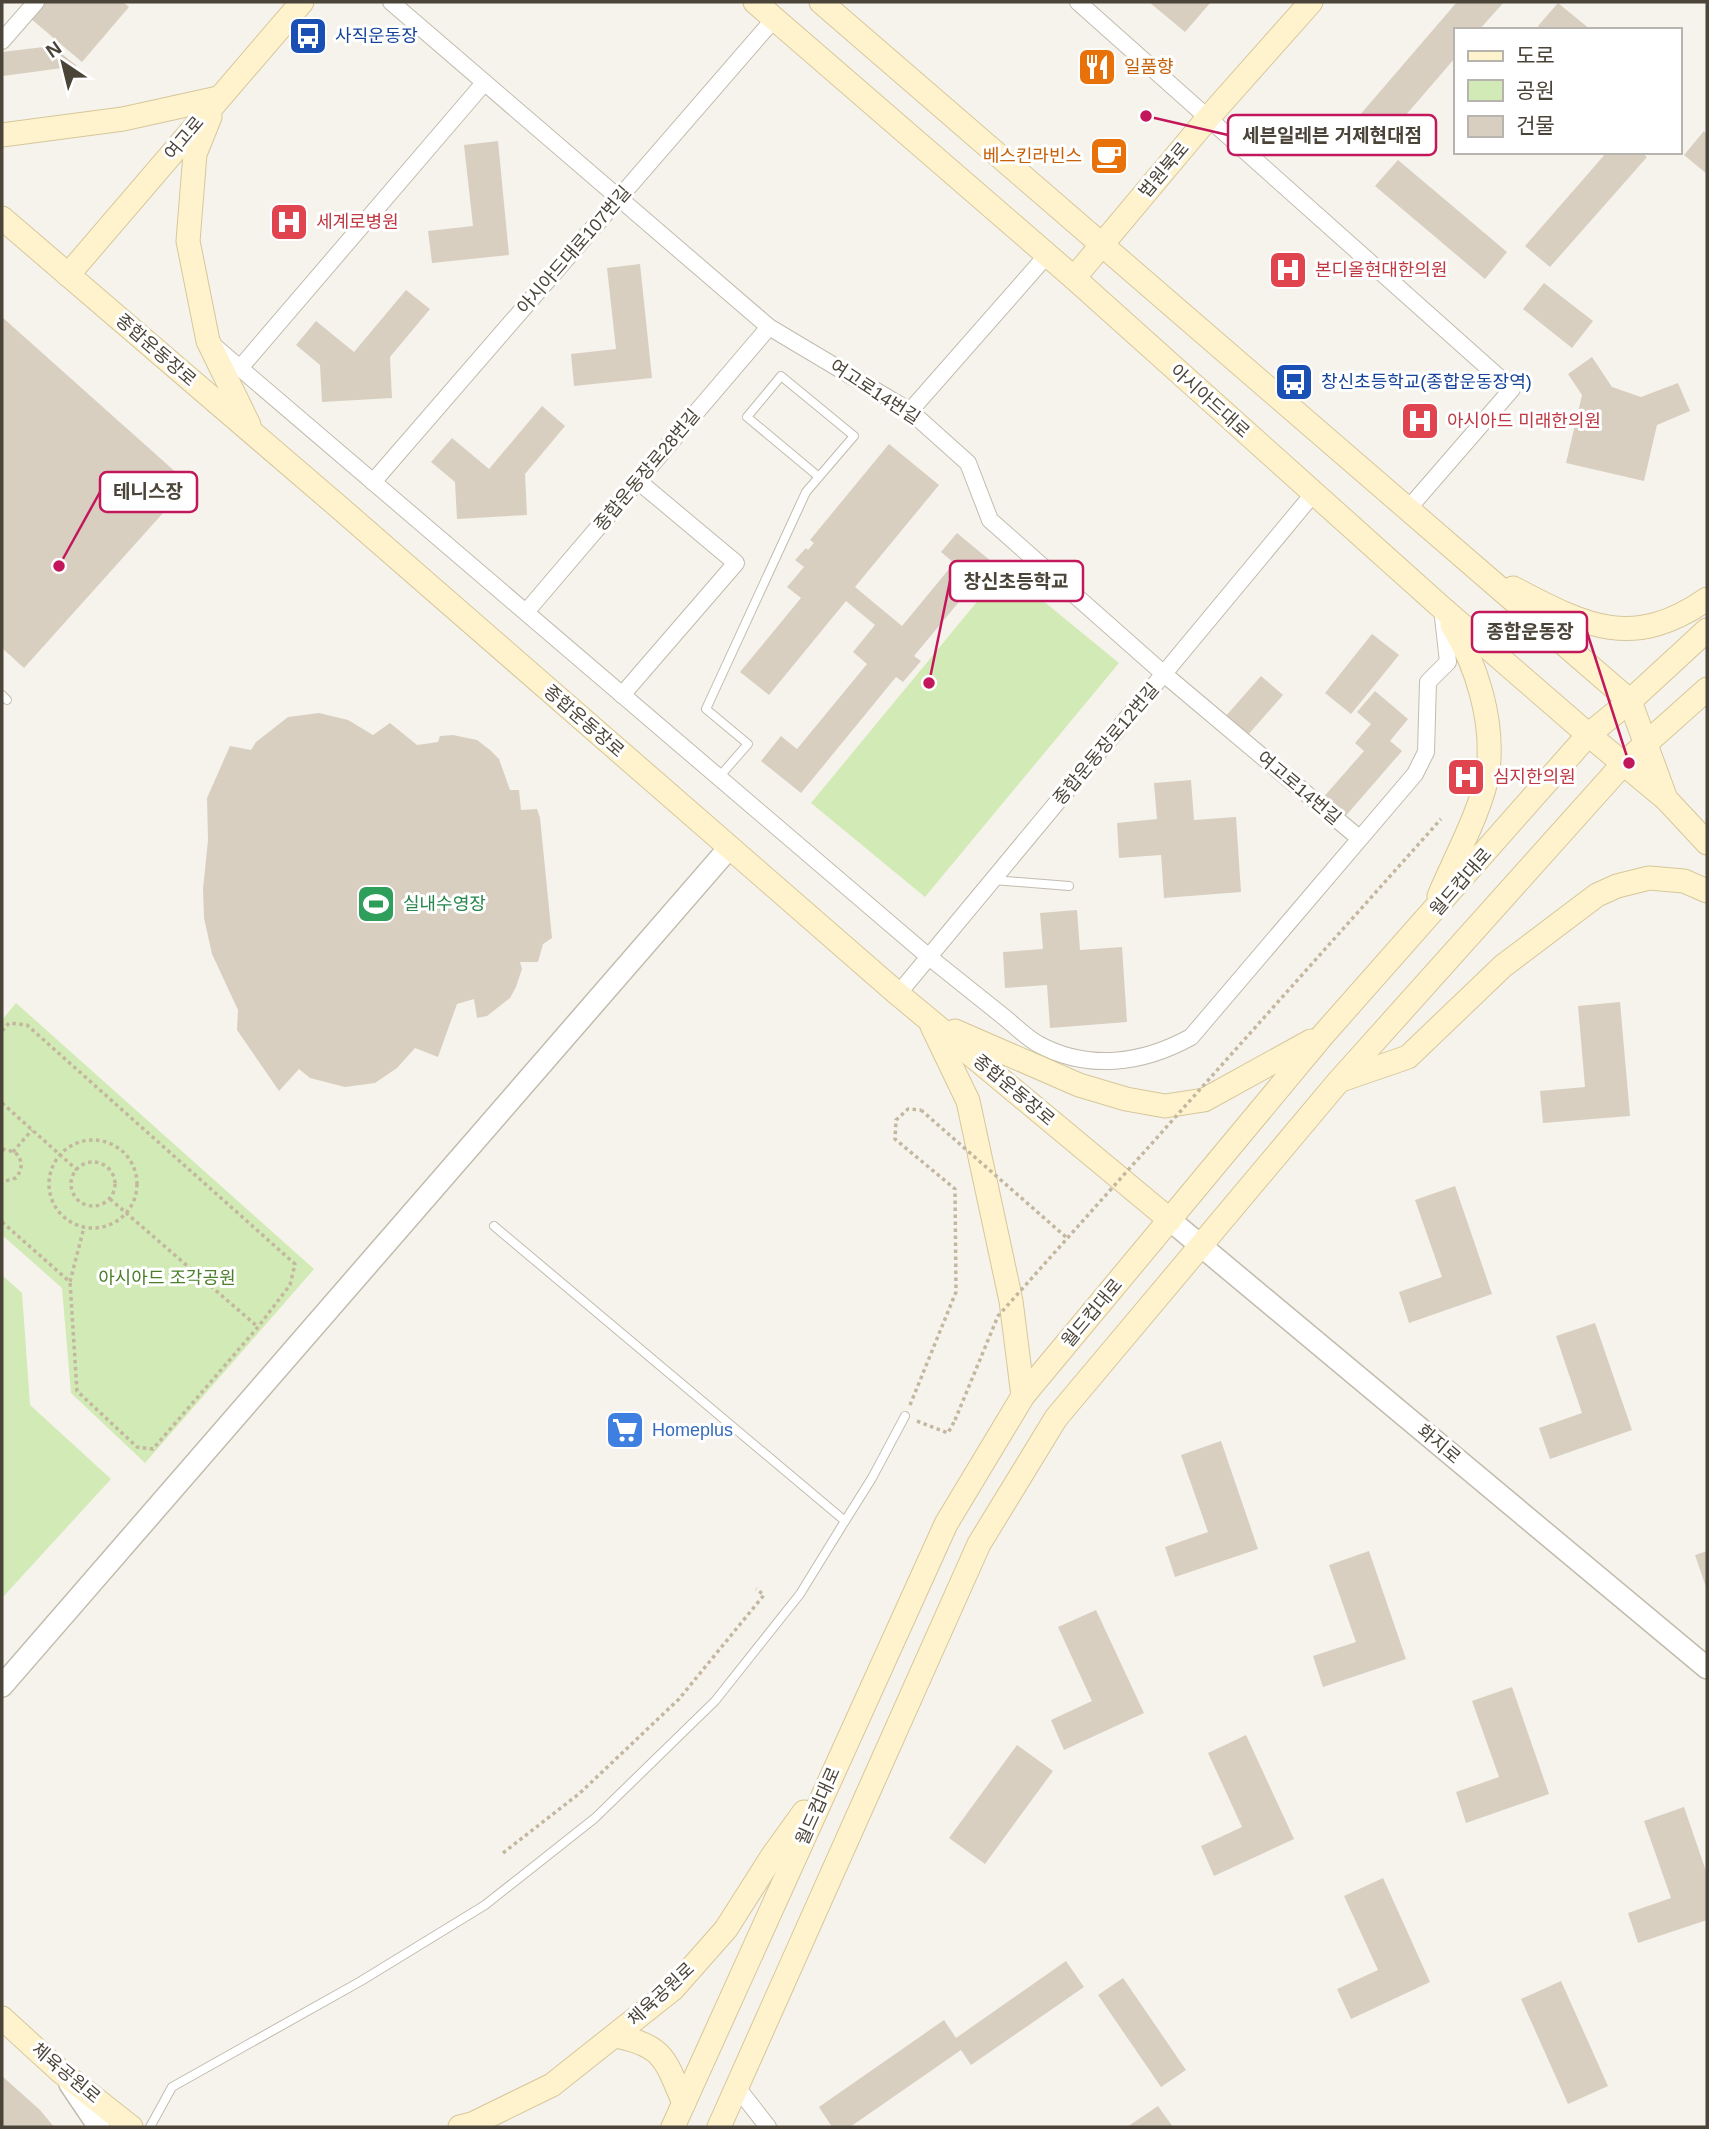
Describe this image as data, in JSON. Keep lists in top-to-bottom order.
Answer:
{
  "streets": {
    "main road": [
      "여고로",
      "법원북로",
      "종합운동장로",
      "아시아드대로",
      "월드컵대로",
      "체육공원로"
    ],
    "street": [
      "아시아드대로107번길",
      "여고로14번길",
      "종합운동장로28번길",
      "종합운동장로12번길",
      "화지로"
    ]
  },
  "crossings": [
    ["여고로", "종합운동장로"],
    ["법원북로", "아시아드대로"],
    ["아시아드대로107번길", "여고로14번길"],
    ["아시아드대로107번길", "아시아드대로"],
    ["종합운동장로", "종합운동장로12번길"],
    ["종합운동장로", "월드컵대로"],
    ["종합운동장로", "화지로"],
    ["여고로14번길", "종합운동장로28번길"],
    ["여고로14번길", "종합운동장로12번길"],
    ["아시아드대로", "종합운동장로12번길"],
    ["아시아드대로", "월드컵대로"],
    ["월드컵대로", "화지로"],
    ["월드컵대로", "체육공원로"]
  ],
  "parks": ["아시아드 조각공원"],
  "places": {
    "bus stop": ["사직운동장", "창신초등학교(종합운동장역)"],
    "restaurant": ["일품향"],
    "other": [
      "세븐일레븐 거제현대점",
      "테니스장",
      "창신초등학교",
      "종합운동장"
    ],
    "cafe": ["베스킨라빈스"],
    "hospital": [
      "세계로병원",
      "본디올현대한의원",
      "아시아드 미래한의원",
      "심지한의원"
    ],
    "sports": ["실내수영장"],
    "supermarket": ["Homeplus"]
  },
  "legend": ["도로", "공원", "건물"],
  "north": "top left"
}
